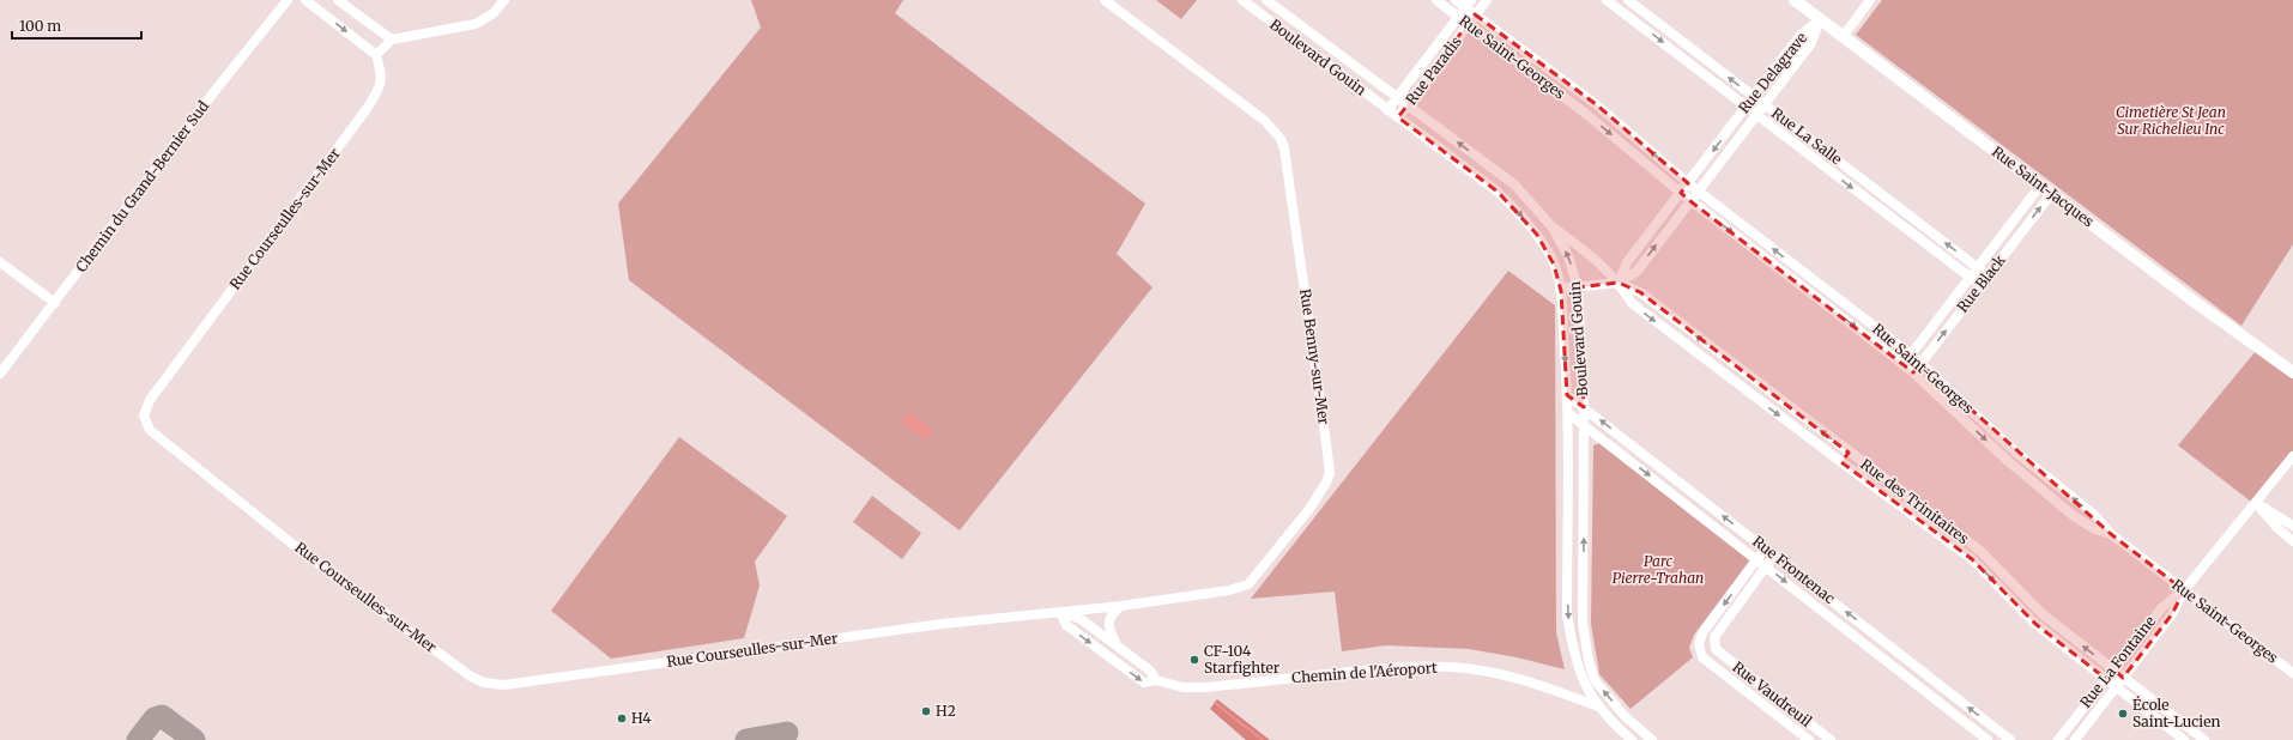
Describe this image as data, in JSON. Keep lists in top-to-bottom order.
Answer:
{
  "streets": {
    "main road": ["Rue Saint-Jacques"],
    "street": [
      "Boulevard Gouin",
      "Rue Saint-Georges",
      "Rue Paradis",
      "Rue Delagrave",
      "Rue La Salle",
      "Chemin du Grand-Bernier Sud",
      "Rue Courseulles-sur-Mer",
      "Rue Black",
      "Rue Benny-sur-Mer",
      "Rue des Trinitaires",
      "Rue Frontenac",
      "Rue La Fontaine",
      "Chemin de l'Aéroport",
      "Rue Vaudreuil"
    ]
  },
  "crossings": [
    ["Boulevard Gouin", "Rue Paradis"],
    ["Boulevard Gouin", "Rue Delagrave"],
    ["Boulevard Gouin", "Rue des Trinitaires"],
    ["Boulevard Gouin", "Rue Frontenac"],
    ["Boulevard Gouin", "Chemin de l'Aéroport"],
    ["Rue Saint-Georges", "Rue Paradis"],
    ["Rue Saint-Georges", "Rue Delagrave"],
    ["Rue Saint-Georges", "Rue Black"],
    ["Rue Saint-Georges", "Rue La Fontaine"],
    ["Rue Delagrave", "Rue La Salle"],
    ["Rue Delagrave", "Rue Saint-Jacques"],
    ["Rue Delagrave", "Rue des Trinitaires"],
    ["Rue La Salle", "Rue Black"],
    ["Rue Saint-Jacques", "Rue Black"],
    ["Rue Courseulles-sur-Mer", "Rue Benny-sur-Mer"],
    ["Rue Courseulles-sur-Mer", "Chemin de l'Aéroport"],
    ["Rue Benny-sur-Mer", "Chemin de l'Aéroport"],
    ["Rue des Trinitaires", "Rue La Fontaine"]
  ],
  "parks": ["Cimetière St Jean Sur Richelieu Inc", "Parc Pierre-Trahan"],
  "places": [
    "CF-104 Starfighter",
    "H2",
    "École Saint-Lucien",
    "H4"
  ],
  "scale_bar": "100 m"
}
